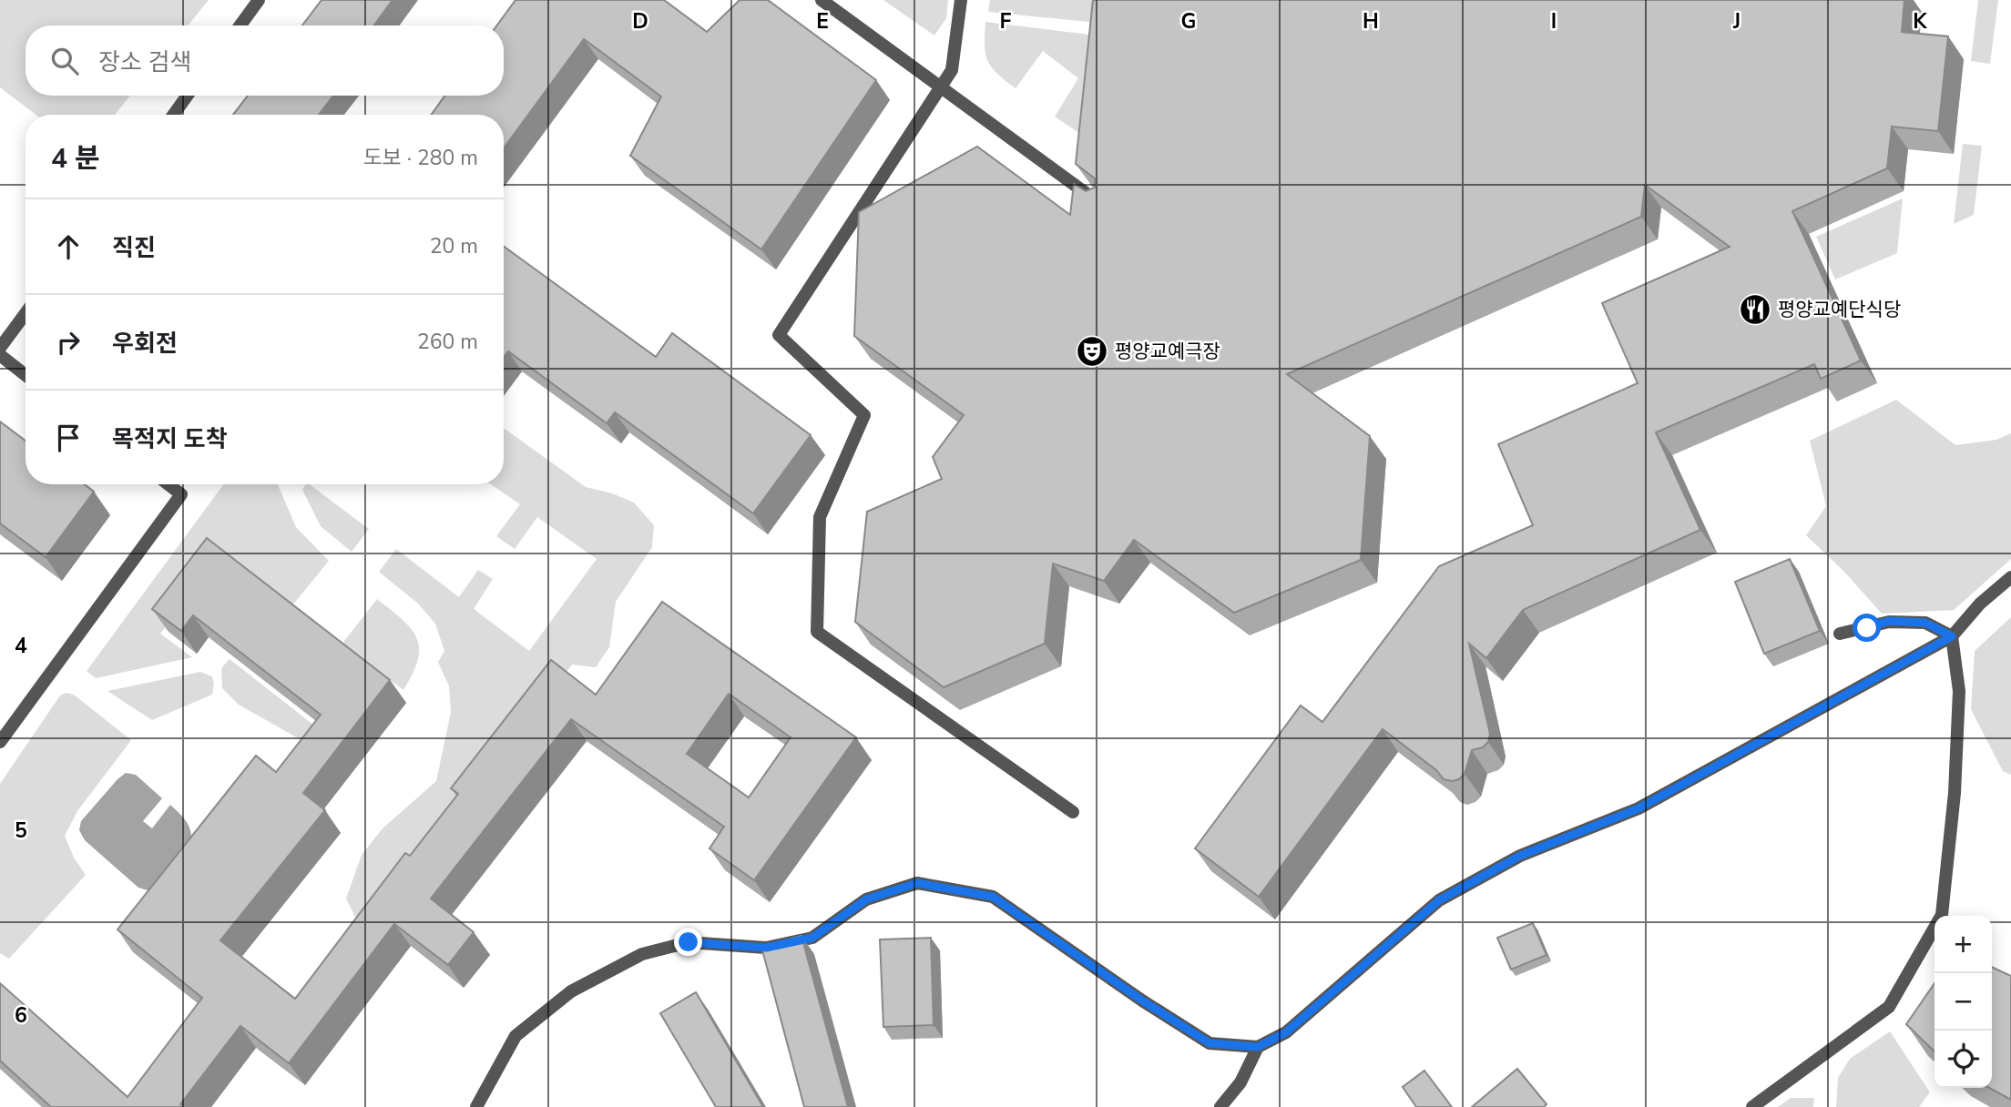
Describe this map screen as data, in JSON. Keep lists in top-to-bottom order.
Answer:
{
  "places": {
    "restaurant": ["평양교예단식당"],
    "theatre": ["평양교예극장"]
  },
  "page": {
    "search": "장소 검색",
    "heading": ["4 분", "도보 · 280 m"],
    "list": [
      ["직진", "20 m"],
      ["우회전", "260 m"],
      "목적지 도착"
    ],
    "map_buttons": ["+", "−"]
  },
  "grid": {
    "columns": [
      "D",
      "E",
      "F",
      "G",
      "H",
      "I",
      "J",
      "K"
    ],
    "rows": ["4", "5", "6"]
  }
}
